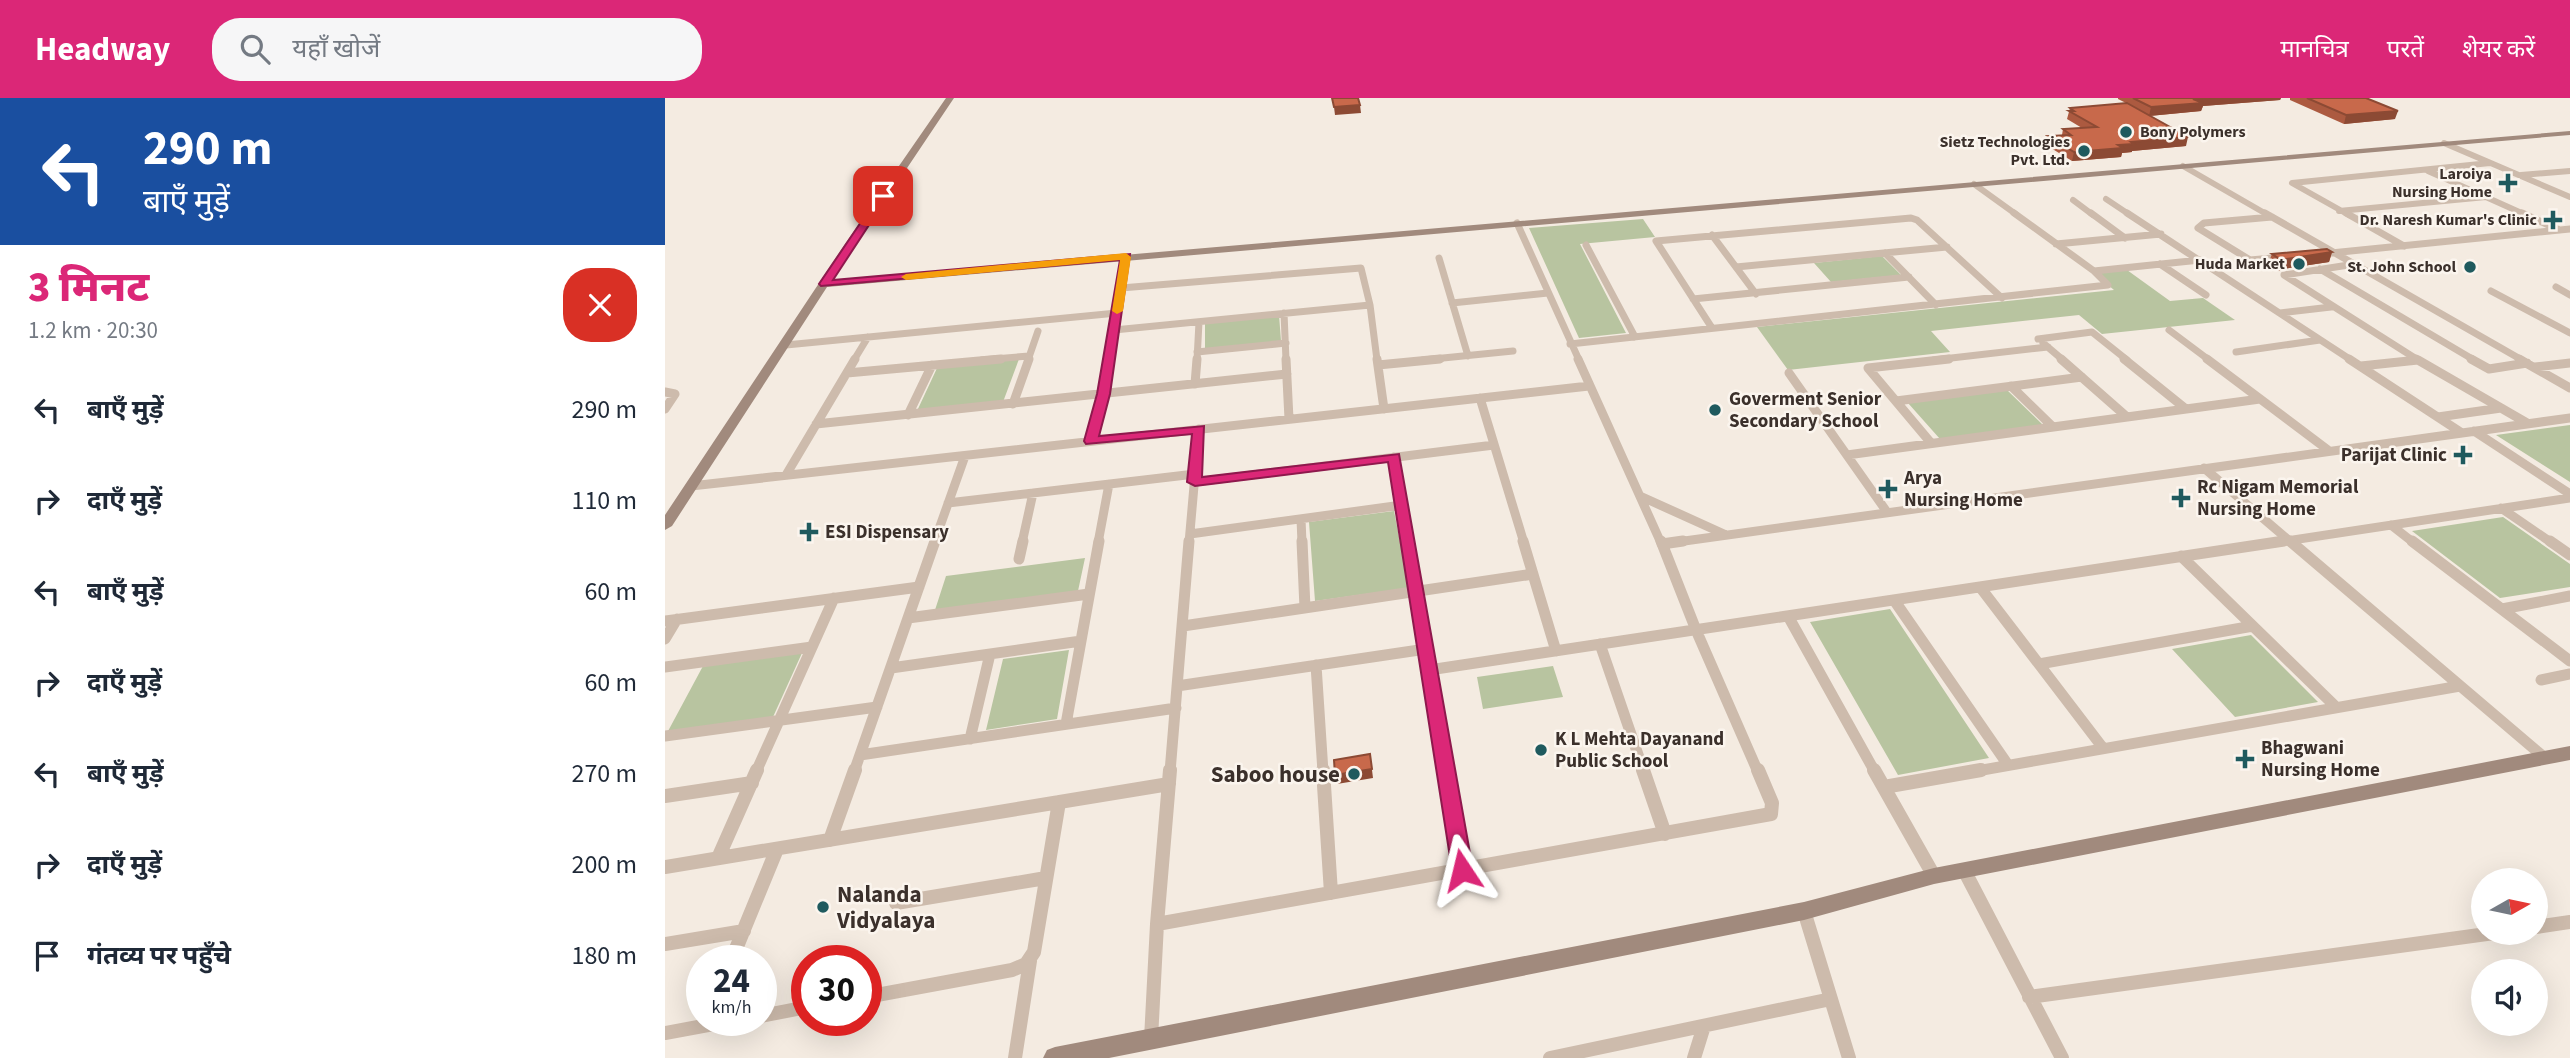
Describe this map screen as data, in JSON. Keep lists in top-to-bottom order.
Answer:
{
  "places": {
    "other": [
      "Bony Polymers",
      "Sietz Technologies Pvt. Ltd.",
      "Huda Market",
      "St. John School",
      "Goverment Senior Secondary School",
      "K L Mehta Dayanand Public School",
      "Saboo house",
      "Nalanda Vidyalaya"
    ],
    "health": [
      "Laroiya Nursing Home",
      "Dr. Naresh Kumar's Clinic",
      "Parijat Clinic",
      "Arya Nursing Home",
      "Rc Nigam Memorial Nursing Home",
      "ESI Dispensary",
      "Bhagwani Nursing Home"
    ]
  },
  "north": "right",
  "page": {
    "header": "Headway",
    "search": "यहाँ खोजें",
    "nav": ["मानचित्र", "परतें", "शेयर करें"],
    "turn": ["290 m", "बाएँ मुड़ें"],
    "heading": ["3 मिनट", "1.2 km · 20:30"],
    "list": [
      {
        "name": "बाएँ मुड़ें",
        "value": "290 m"
      },
      {
        "name": "दाएँ मुड़ें",
        "value": "110 m"
      },
      {
        "name": "बाएँ मुड़ें",
        "value": "60 m"
      },
      {
        "name": "दाएँ मुड़ें",
        "value": "60 m"
      },
      {
        "name": "बाएँ मुड़ें",
        "value": "270 m"
      },
      {
        "name": "दाएँ मुड़ें",
        "value": "200 m"
      },
      {
        "name": "गंतव्य पर पहुँचे",
        "value": "180 m"
      }
    ],
    "speed": "24 km/h",
    "limit": "30"
  }
}
